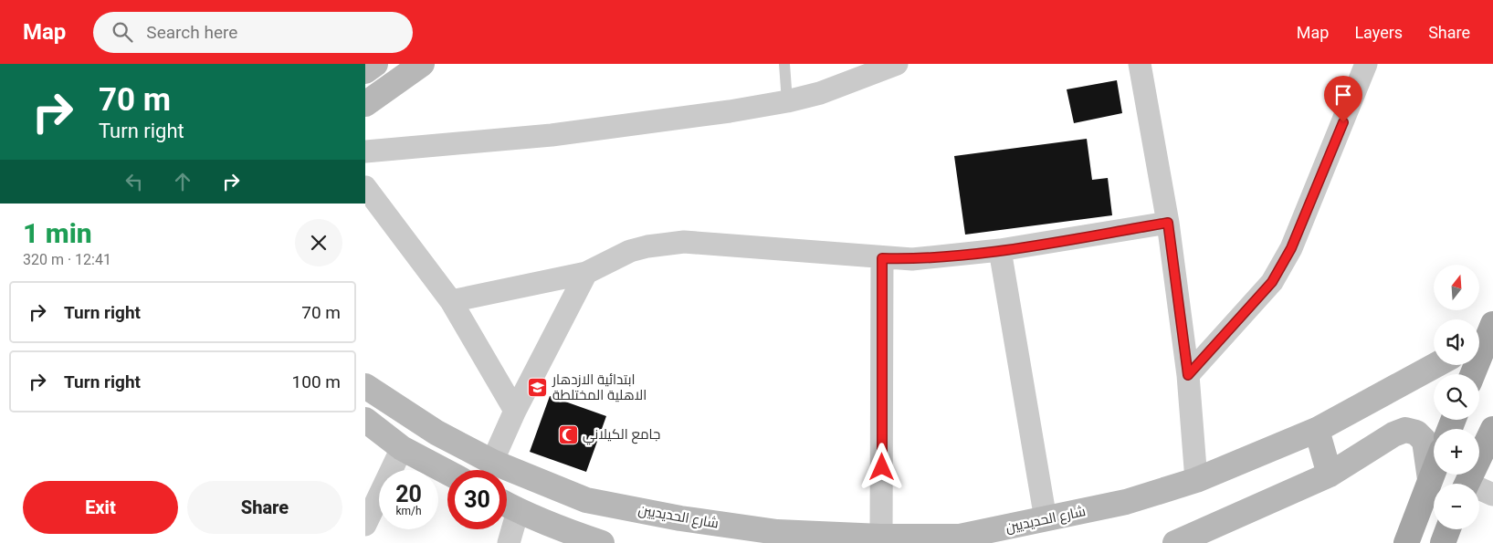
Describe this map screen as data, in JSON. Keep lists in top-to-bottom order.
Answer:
{
  "streets": {
    "street": ["شارع الحديديين"]
  },
  "places": {
    "school or university": ["ابتدائية الازدهار الاهلية المختلطة"],
    "mosque": ["جامع الكيلاني"]
  },
  "north": "top",
  "page": {
    "header": "Map",
    "search": "Search here",
    "nav": ["Map", "Layers", "Share"],
    "turn": ["70 m", "Turn right"],
    "heading": ["1 min", "320 m · 12:41"],
    "map_buttons": ["+", "−"],
    "list": [
      {
        "name": "Turn right",
        "value": "70 m"
      },
      {
        "name": "Turn right",
        "value": "100 m"
      }
    ],
    "speed": "20 km/h",
    "limit": "30",
    "buttons": ["Exit", "Share"]
  }
}
